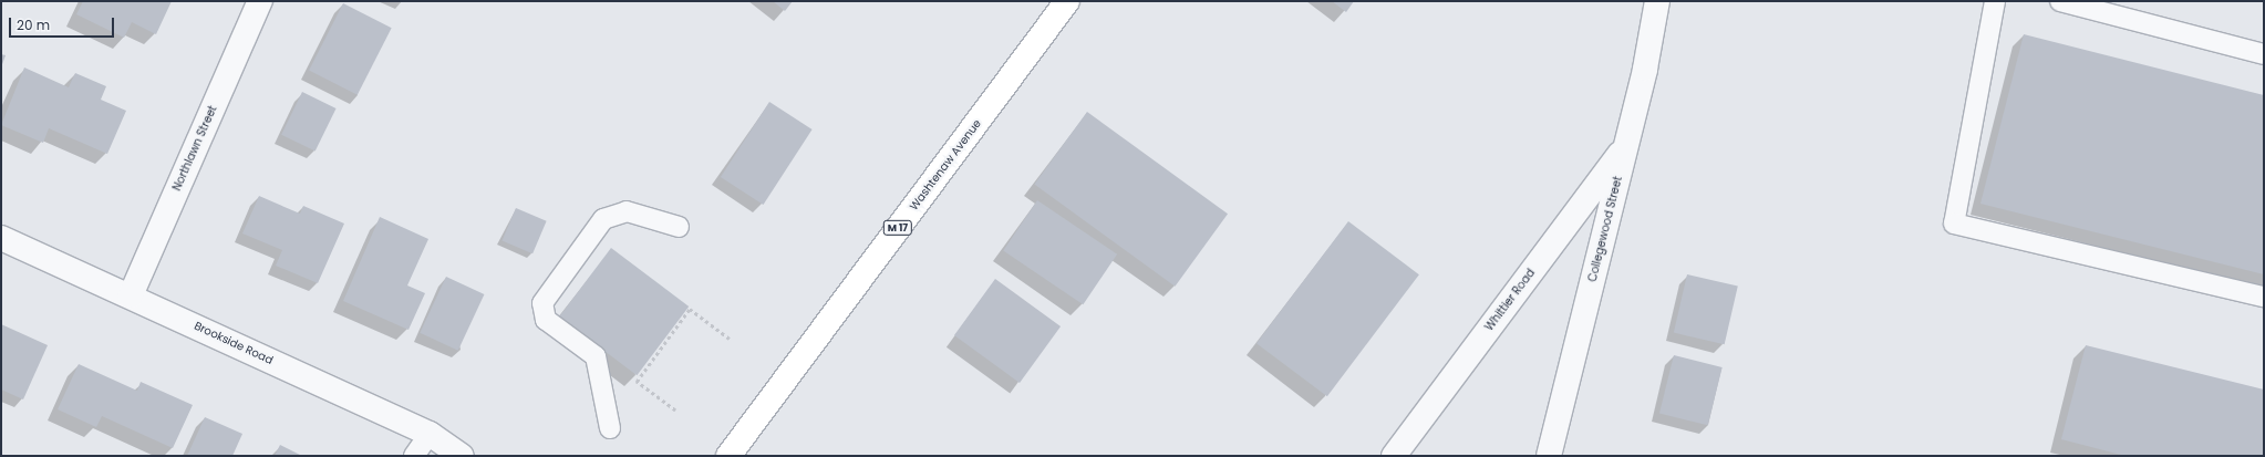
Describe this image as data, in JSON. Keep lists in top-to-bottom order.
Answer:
{
  "streets": {
    "main road": ["Washtenaw Avenue", "M 17"],
    "street": [
      "Northlawn Street",
      "Collegewood Street",
      "Whittier Road",
      "Brookside Road"
    ]
  },
  "crossings": [
    ["Northlawn Street", "Brookside Road"],
    ["Collegewood Street", "Whittier Road"]
  ],
  "scale_bar": "20 m"
}
